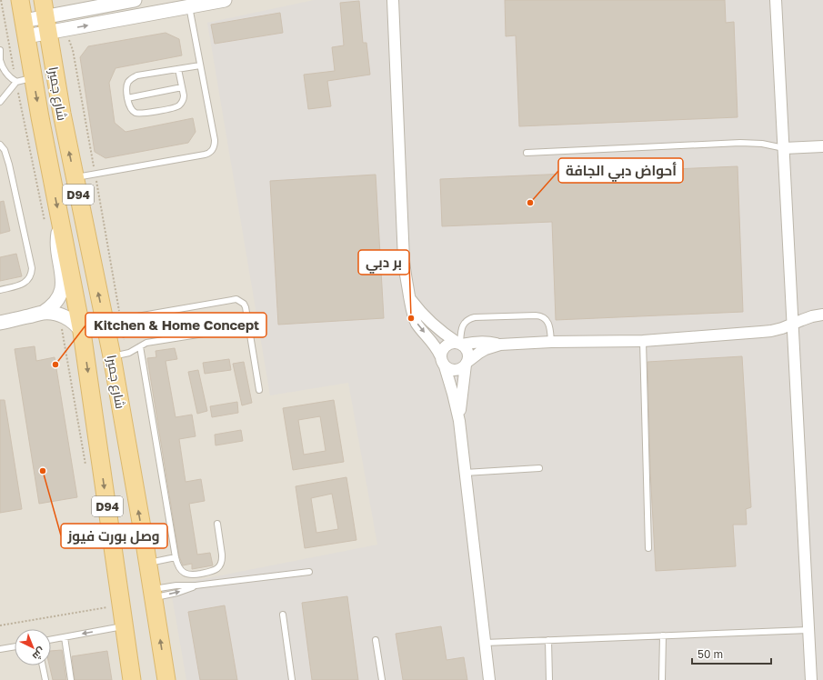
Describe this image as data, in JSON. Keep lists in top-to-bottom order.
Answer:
{
  "streets": {
    "main road": ["شارع جميرا", "D94"]
  },
  "places": [
    "أحواض دبي الجافة",
    "بر دبي",
    "Kitchen & Home Concept",
    "وصل بورت فيوز"
  ],
  "scale_bar": "50 m",
  "north": "bottom right"
}
